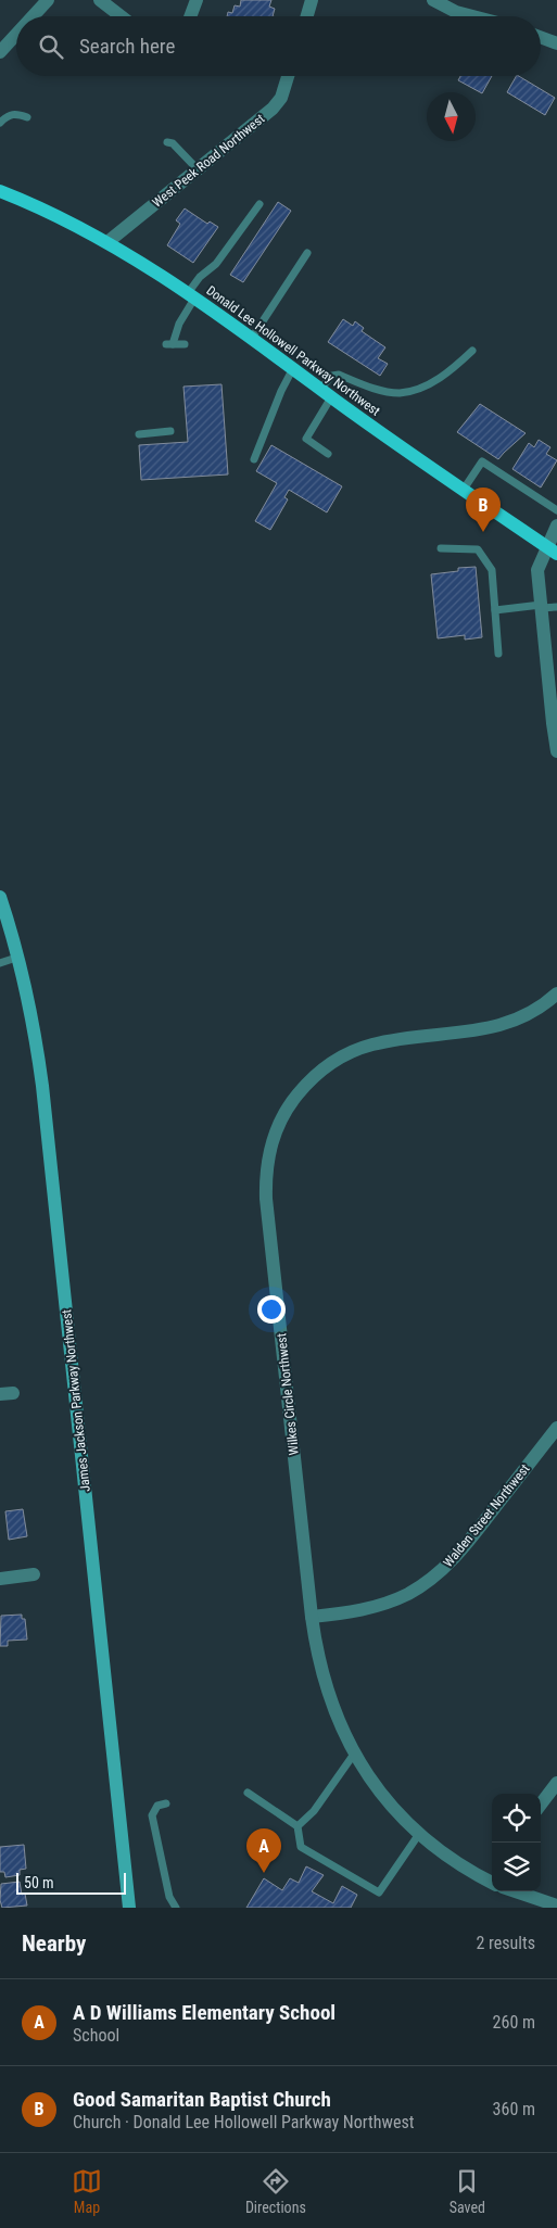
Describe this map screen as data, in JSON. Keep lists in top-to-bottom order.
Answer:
{
  "streets": {
    "main road": ["Donald Lee Hollowell Parkway Northwest", "James Jackson Parkway Northwest"],
    "street": ["West Peek Road Northwest", "Wilkes Circle Northwest", "Walden Street Northwest"]
  },
  "crossings": [
    ["West Peek Road Northwest", "Donald Lee Hollowell Parkway Northwest"],
    ["Wilkes Circle Northwest", "Walden Street Northwest"]
  ],
  "scale_bar": "50 m",
  "north": "bottom",
  "page": {
    "search": "Search here",
    "pins": ["B", "A"],
    "scale": "50 m",
    "heading": ["Nearby", "2 results"],
    "list": [
      {
        "mark": "A",
        "name": "A D Williams Elementary School",
        "note": "School",
        "value": "260 m"
      },
      {
        "mark": "B",
        "name": "Good Samaritan Baptist Church",
        "note": "Church · Donald Lee Hollowell Parkway Northwest",
        "value": "360 m"
      }
    ],
    "nav": ["Map", "Directions", "Saved"]
  }
}
